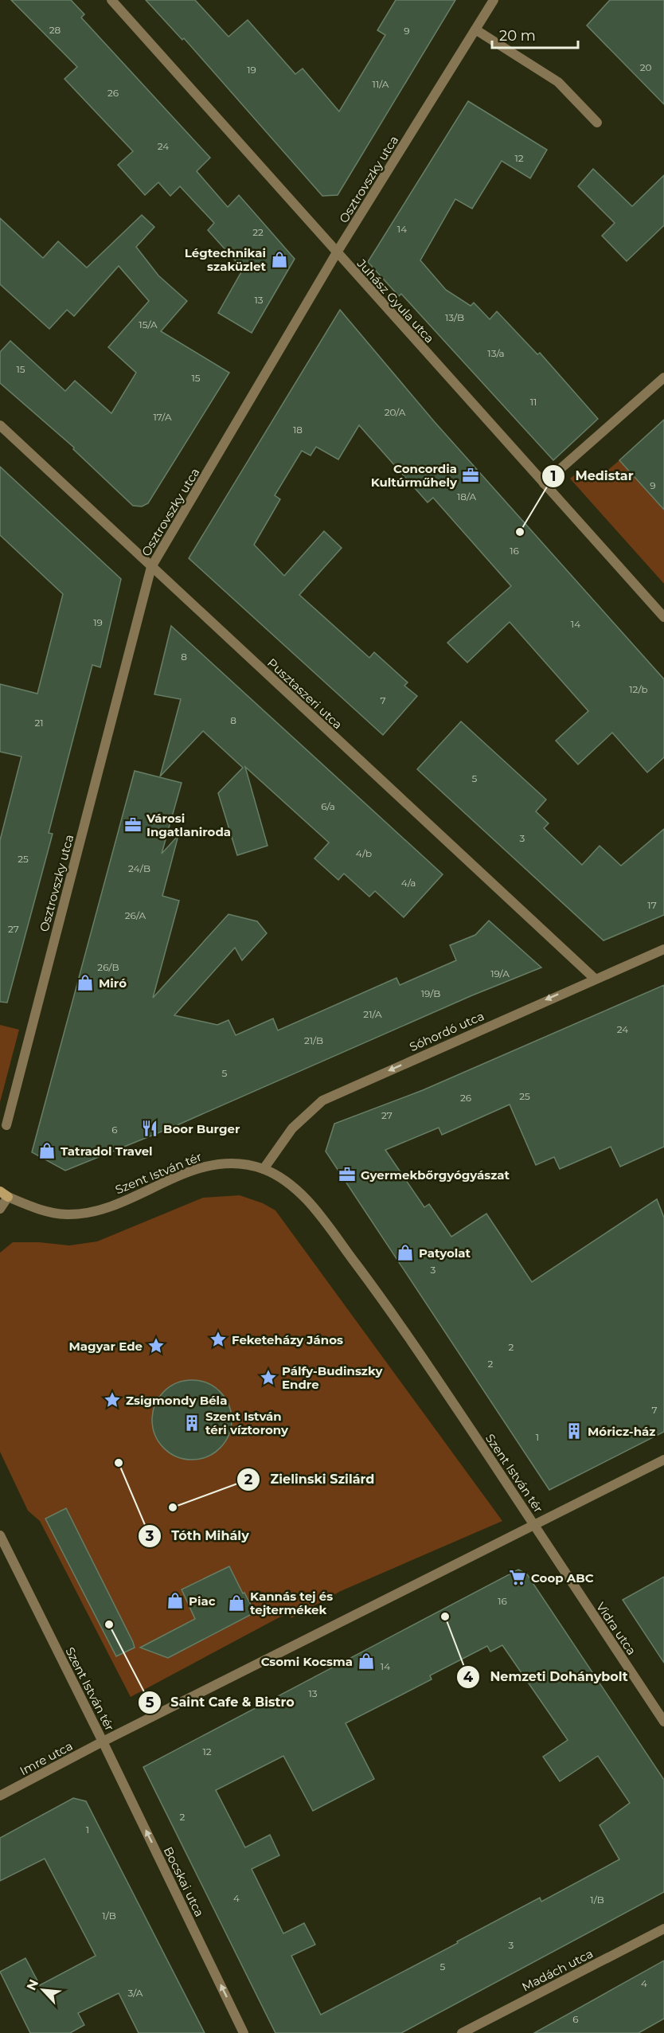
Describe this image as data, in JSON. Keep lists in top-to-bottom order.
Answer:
{
  "streets": {
    "street": [
      "Osztrovszky utca",
      "Juhász Gyula utca",
      "Pusztaszeri utca",
      "Sóhordó utca",
      "Szent István tér",
      "Vidra utca",
      "Imre utca",
      "Bocskai utca",
      "Madách utca"
    ]
  },
  "crossings": [
    ["Osztrovszky utca", "Juhász Gyula utca"],
    ["Osztrovszky utca", "Pusztaszeri utca"],
    ["Pusztaszeri utca", "Sóhordó utca"],
    ["Sóhordó utca", "Szent István tér"],
    ["Szent István tér", "Vidra utca"],
    ["Szent István tér", "Imre utca"],
    ["Szent István tér", "Bocskai utca"],
    ["Imre utca", "Bocskai utca"]
  ],
  "one_way": ["Sóhordó utca", "Bocskai utca"],
  "places": {
    "shop": [
      "Légtechnikai szaküzlet",
      "Miró",
      "Tatradol Travel",
      "Patyolat",
      "Piac",
      "Kannás tej és tejtermékek",
      "Csomi Kocsma"
    ],
    "office": ["Concordia Kultúrműhely", "Városi Ingatlaniroda", "Gyermekbőrgyógyászat"],
    "other": [
      "Medistar",
      "Tóth Mihály",
      "Zielinski Szilárd",
      "Nemzeti Dohánybolt",
      "Saint Cafe & Bistro"
    ],
    "restaurant": ["Boor Burger"],
    "place": [
      "Feketeházy János",
      "Magyar Ede",
      "Pálfy-Budinszky Endre",
      "Zsigmondy Béla"
    ],
    "building": ["Szent István téri víztorony", "Móricz-ház"],
    "supermarket": ["Coop ABC"]
  },
  "house_numbers": [
    "28",
    "9",
    "20",
    "19",
    "11/A",
    "26",
    "24",
    "12",
    "14",
    "22",
    "13",
    "13/B",
    "15/A",
    "13/a",
    "15",
    "15",
    "11",
    "20/A",
    "17/A",
    "18",
    "9",
    "18/A",
    "16",
    "19",
    "14",
    "8",
    "12/b",
    "7",
    "8",
    "21",
    "5",
    "6/a",
    "3",
    "4/b",
    "25",
    "24/B",
    "4/a",
    "17",
    "26/A",
    "27",
    "26/B",
    "19/A",
    "19/B",
    "21/A",
    "24",
    "21/B",
    "5",
    "25",
    "26",
    "27",
    "6",
    "3",
    "2",
    "2",
    "7",
    "1",
    "16",
    "14",
    "13",
    "12",
    "2",
    "1",
    "4",
    "1/B",
    "1/B",
    "3",
    "5",
    "4",
    "3/A",
    "6"
  ],
  "scale_bar": "20 m",
  "north": "top left"
}
